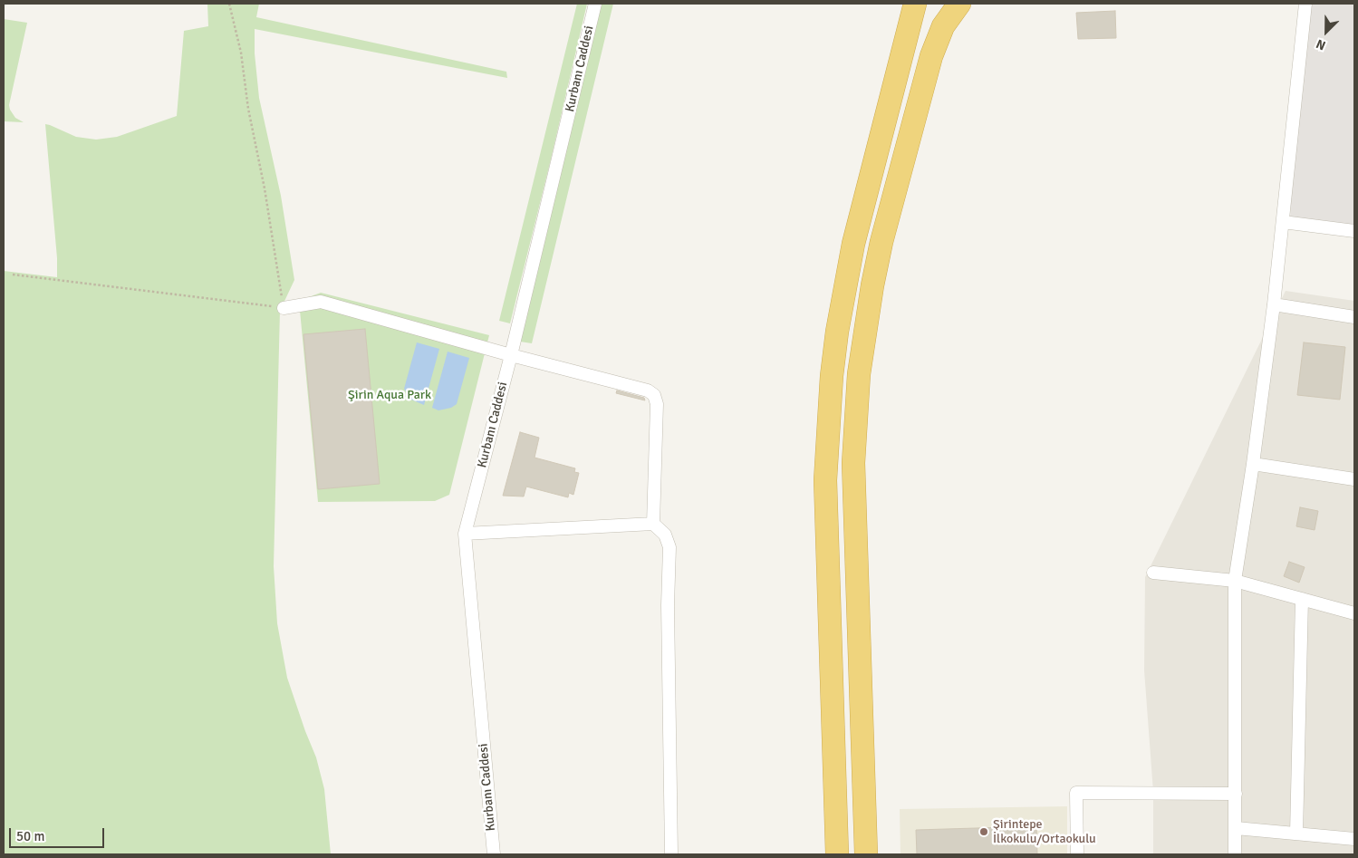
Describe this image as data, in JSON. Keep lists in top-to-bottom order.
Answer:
{
  "streets": {
    "street": ["Kurbanı Caddesi"]
  },
  "parks": ["Şirin Aqua Park"],
  "places": ["Şirintepe İlkokulu/Ortaokulu"],
  "scale_bar": "50 m",
  "north": "bottom left"
}
